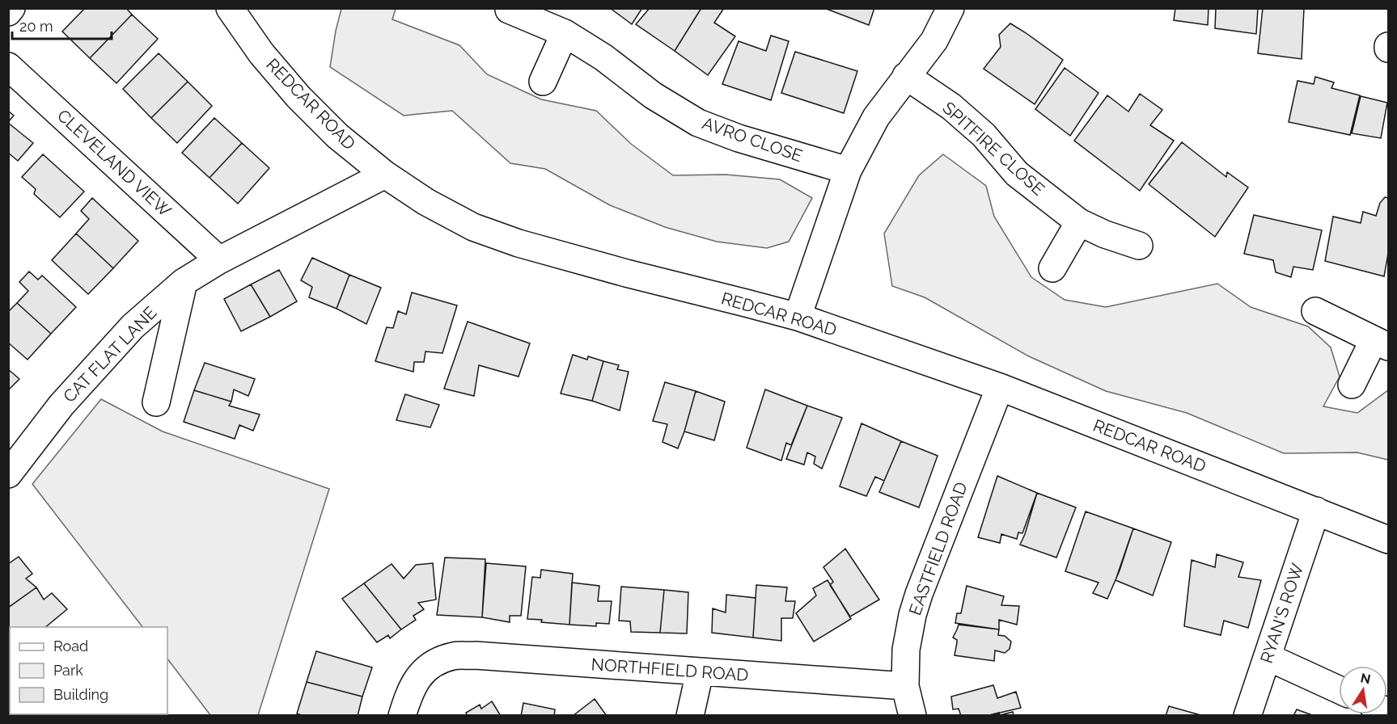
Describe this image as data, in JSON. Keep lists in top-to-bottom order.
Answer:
{
  "streets": {
    "street": [
      "REDCAR ROAD",
      "AVRO CLOSE",
      "SPITFIRE CLOSE",
      "CLEVELAND VIEW",
      "CAT FLAT LANE",
      "EASTFIELD ROAD",
      "RYAN'S ROW",
      "NORTHFIELD ROAD"
    ]
  },
  "crossings": [
    ["REDCAR ROAD", "CAT FLAT LANE"],
    ["REDCAR ROAD", "EASTFIELD ROAD"],
    ["REDCAR ROAD", "RYAN'S ROW"],
    ["CLEVELAND VIEW", "CAT FLAT LANE"],
    ["EASTFIELD ROAD", "NORTHFIELD ROAD"]
  ],
  "legend": ["Road", "Park", "Building"],
  "scale_bar": "20 m",
  "north": "top"
}
